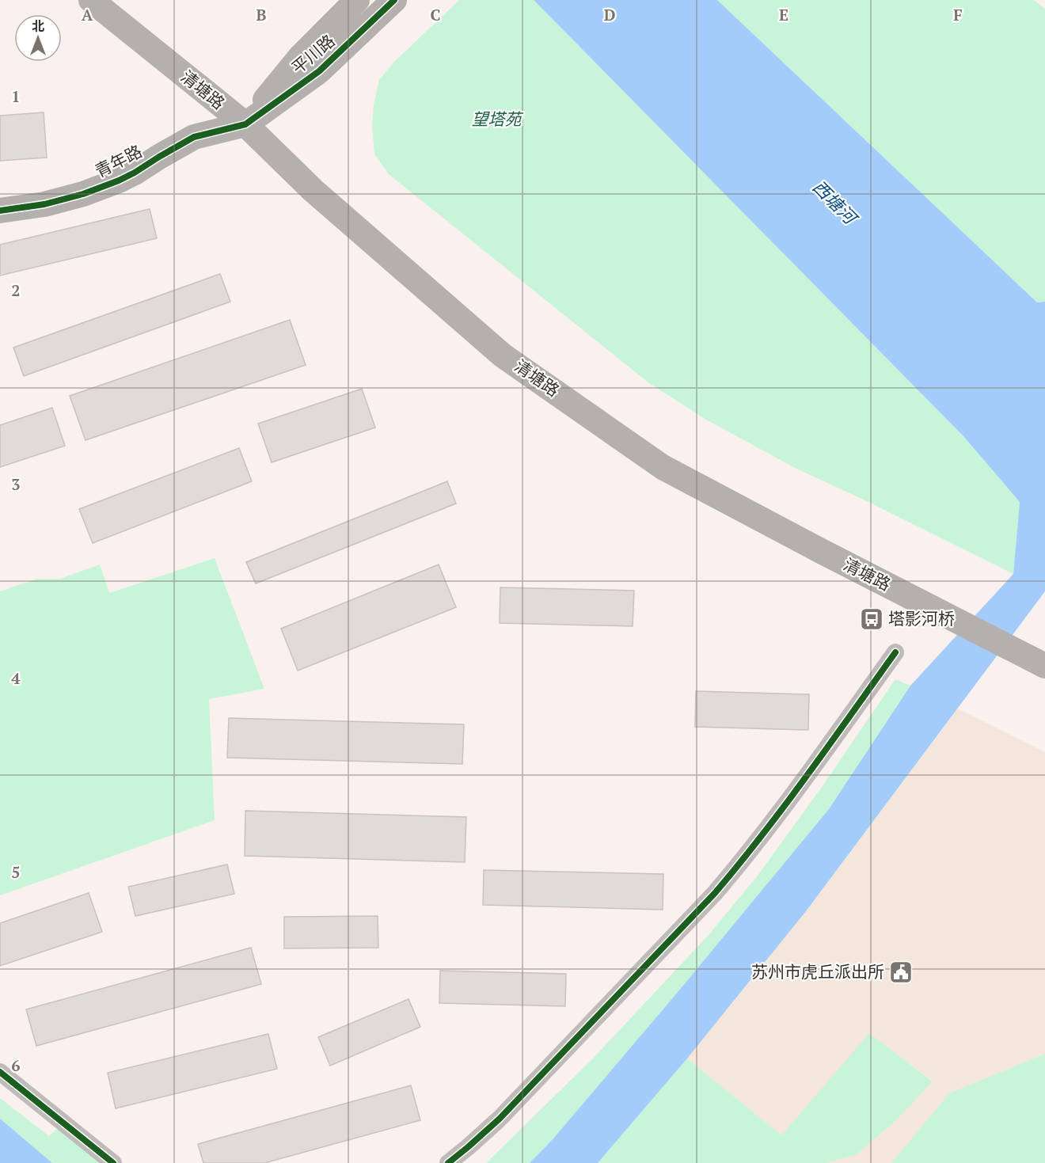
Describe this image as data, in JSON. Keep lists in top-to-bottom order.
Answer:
{
  "streets": {
    "main road": ["平川路", "清塘路", "青年路"]
  },
  "crossings": [
    ["平川路", "清塘路"],
    ["平川路", "青年路"],
    ["清塘路", "青年路"]
  ],
  "water": ["西塘河"],
  "parks": ["望塔苑"],
  "places": {
    "bus stop": ["塔影河桥"],
    "public building": ["苏州市虎丘派出所"]
  },
  "north": "top",
  "grid": {
    "columns": [
      "A",
      "B",
      "C",
      "D",
      "E",
      "F"
    ],
    "rows": [
      "1",
      "2",
      "3",
      "4",
      "5",
      "6"
    ]
  }
}
